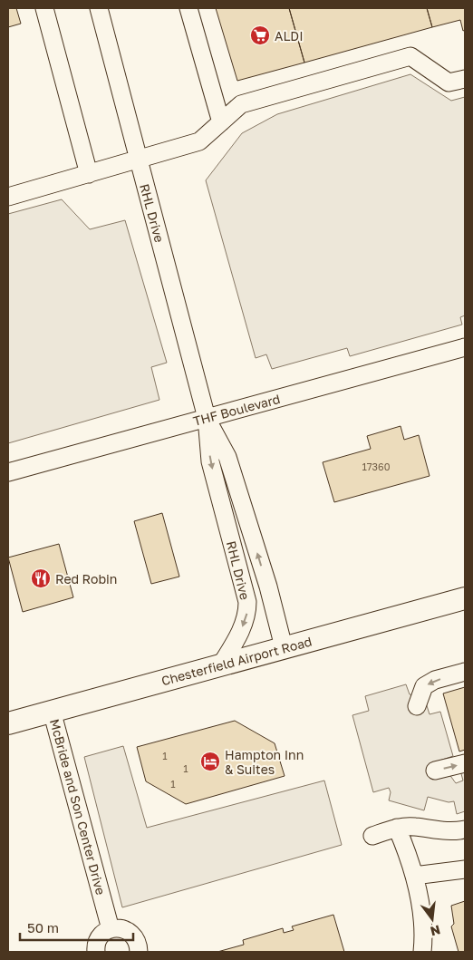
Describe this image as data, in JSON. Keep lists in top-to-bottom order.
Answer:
{
  "streets": {
    "main road": ["Chesterfield Airport Road"],
    "street": ["RHL Drive", "THF Boulevard", "McBride and Son Center Drive"]
  },
  "crossings": [
    ["RHL Drive", "THF Boulevard"],
    ["RHL Drive", "Chesterfield Airport Road"],
    ["Chesterfield Airport Road", "McBride and Son Center Drive"]
  ],
  "places": {
    "supermarket": ["ALDI"],
    "restaurant": ["Red Robin"],
    "hotel": ["Hampton Inn & Suites"]
  },
  "house_numbers": [
    "17360",
    "1",
    "1",
    "1"
  ],
  "scale_bar": "50 m",
  "north": "bottom"
}
